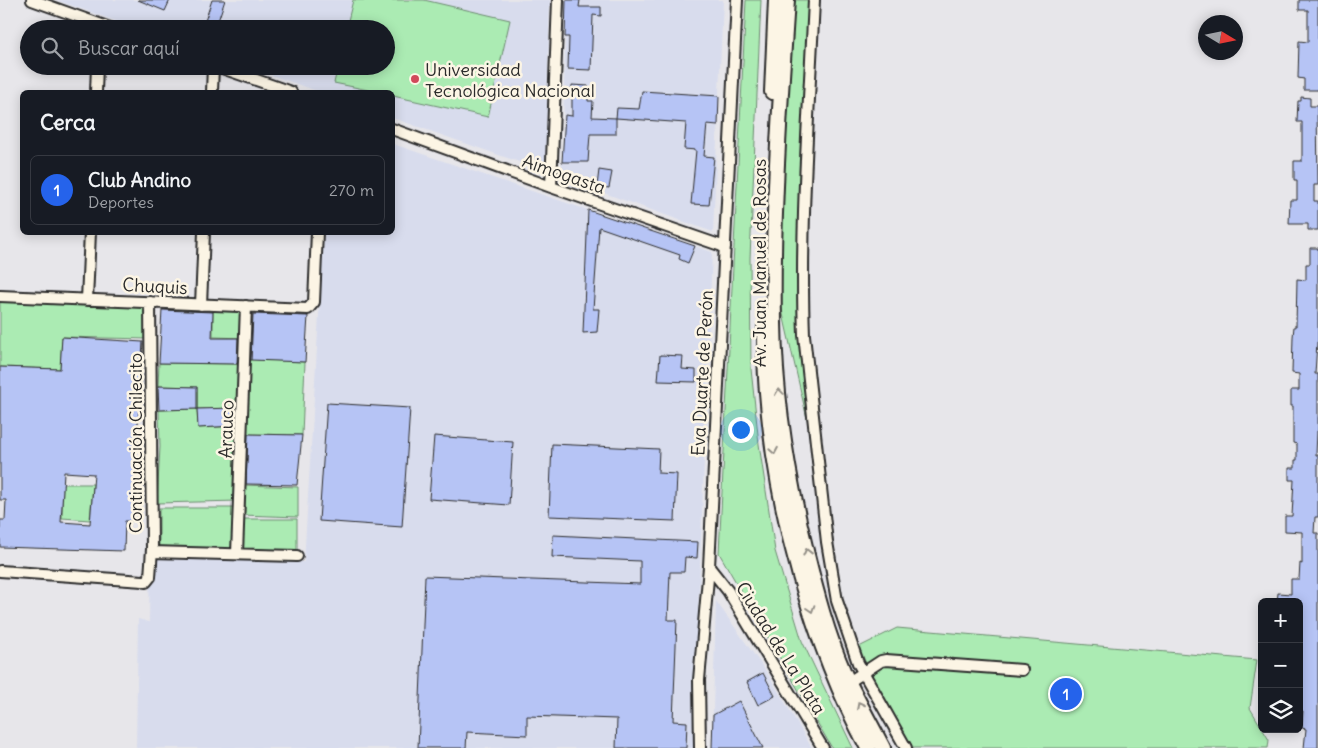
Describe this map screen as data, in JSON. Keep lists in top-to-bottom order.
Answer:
{
  "streets": {
    "main road": ["Av. Juan Manuel de Rosas"],
    "street": [
      "Aimogasta",
      "Chuquis",
      "Eva Duarte de Perón",
      "Arauco",
      "Continuación Chilecito",
      "Ciudad de La Plata"
    ]
  },
  "crossings": [
    ["Aimogasta", "Eva Duarte de Perón"],
    ["Chuquis", "Arauco"],
    ["Chuquis", "Continuación Chilecito"],
    ["Eva Duarte de Perón", "Ciudad de La Plata"]
  ],
  "places": ["Universidad Tecnológica Nacional"],
  "north": "right",
  "page": {
    "search": "Buscar aquí",
    "heading": "Cerca",
    "list": [
      {
        "mark": "1",
        "name": "Club Andino",
        "note": "Deportes",
        "value": "270 m"
      }
    ],
    "map_buttons": ["+", "−"],
    "pins": "1"
  }
}
